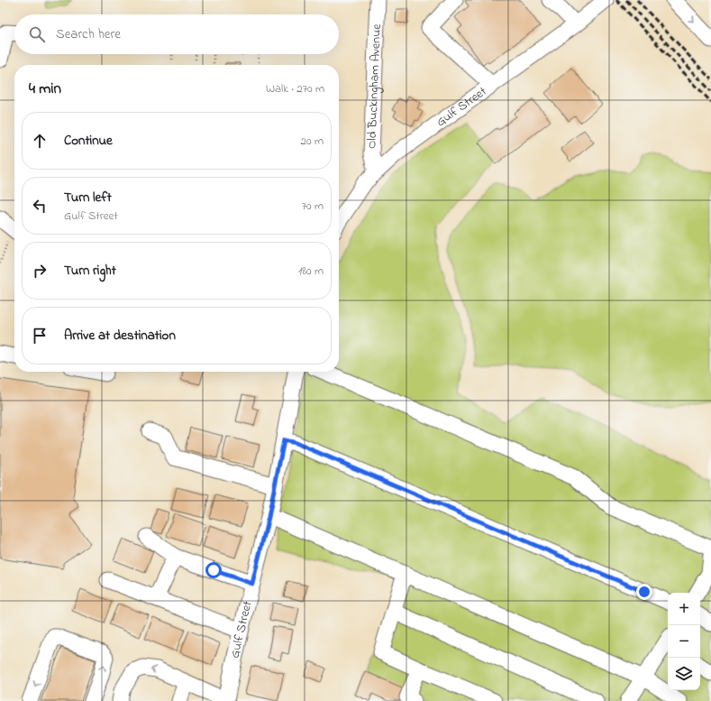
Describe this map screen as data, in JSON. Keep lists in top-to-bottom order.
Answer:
{
  "streets": {
    "street": ["Old Buckingham Avenue", "Gulf Street"]
  },
  "crossings": [
    ["Old Buckingham Avenue", "Gulf Street"]
  ],
  "page": {
    "search": "Search here",
    "heading": ["4 min", "Walk · 270 m"],
    "list": [
      ["Continue", "20 m"],
      ["Turn left", "Gulf Street", "70 m"],
      ["Turn right", "180 m"],
      "Arrive at destination"
    ],
    "map_buttons": ["+", "−"]
  }
}
